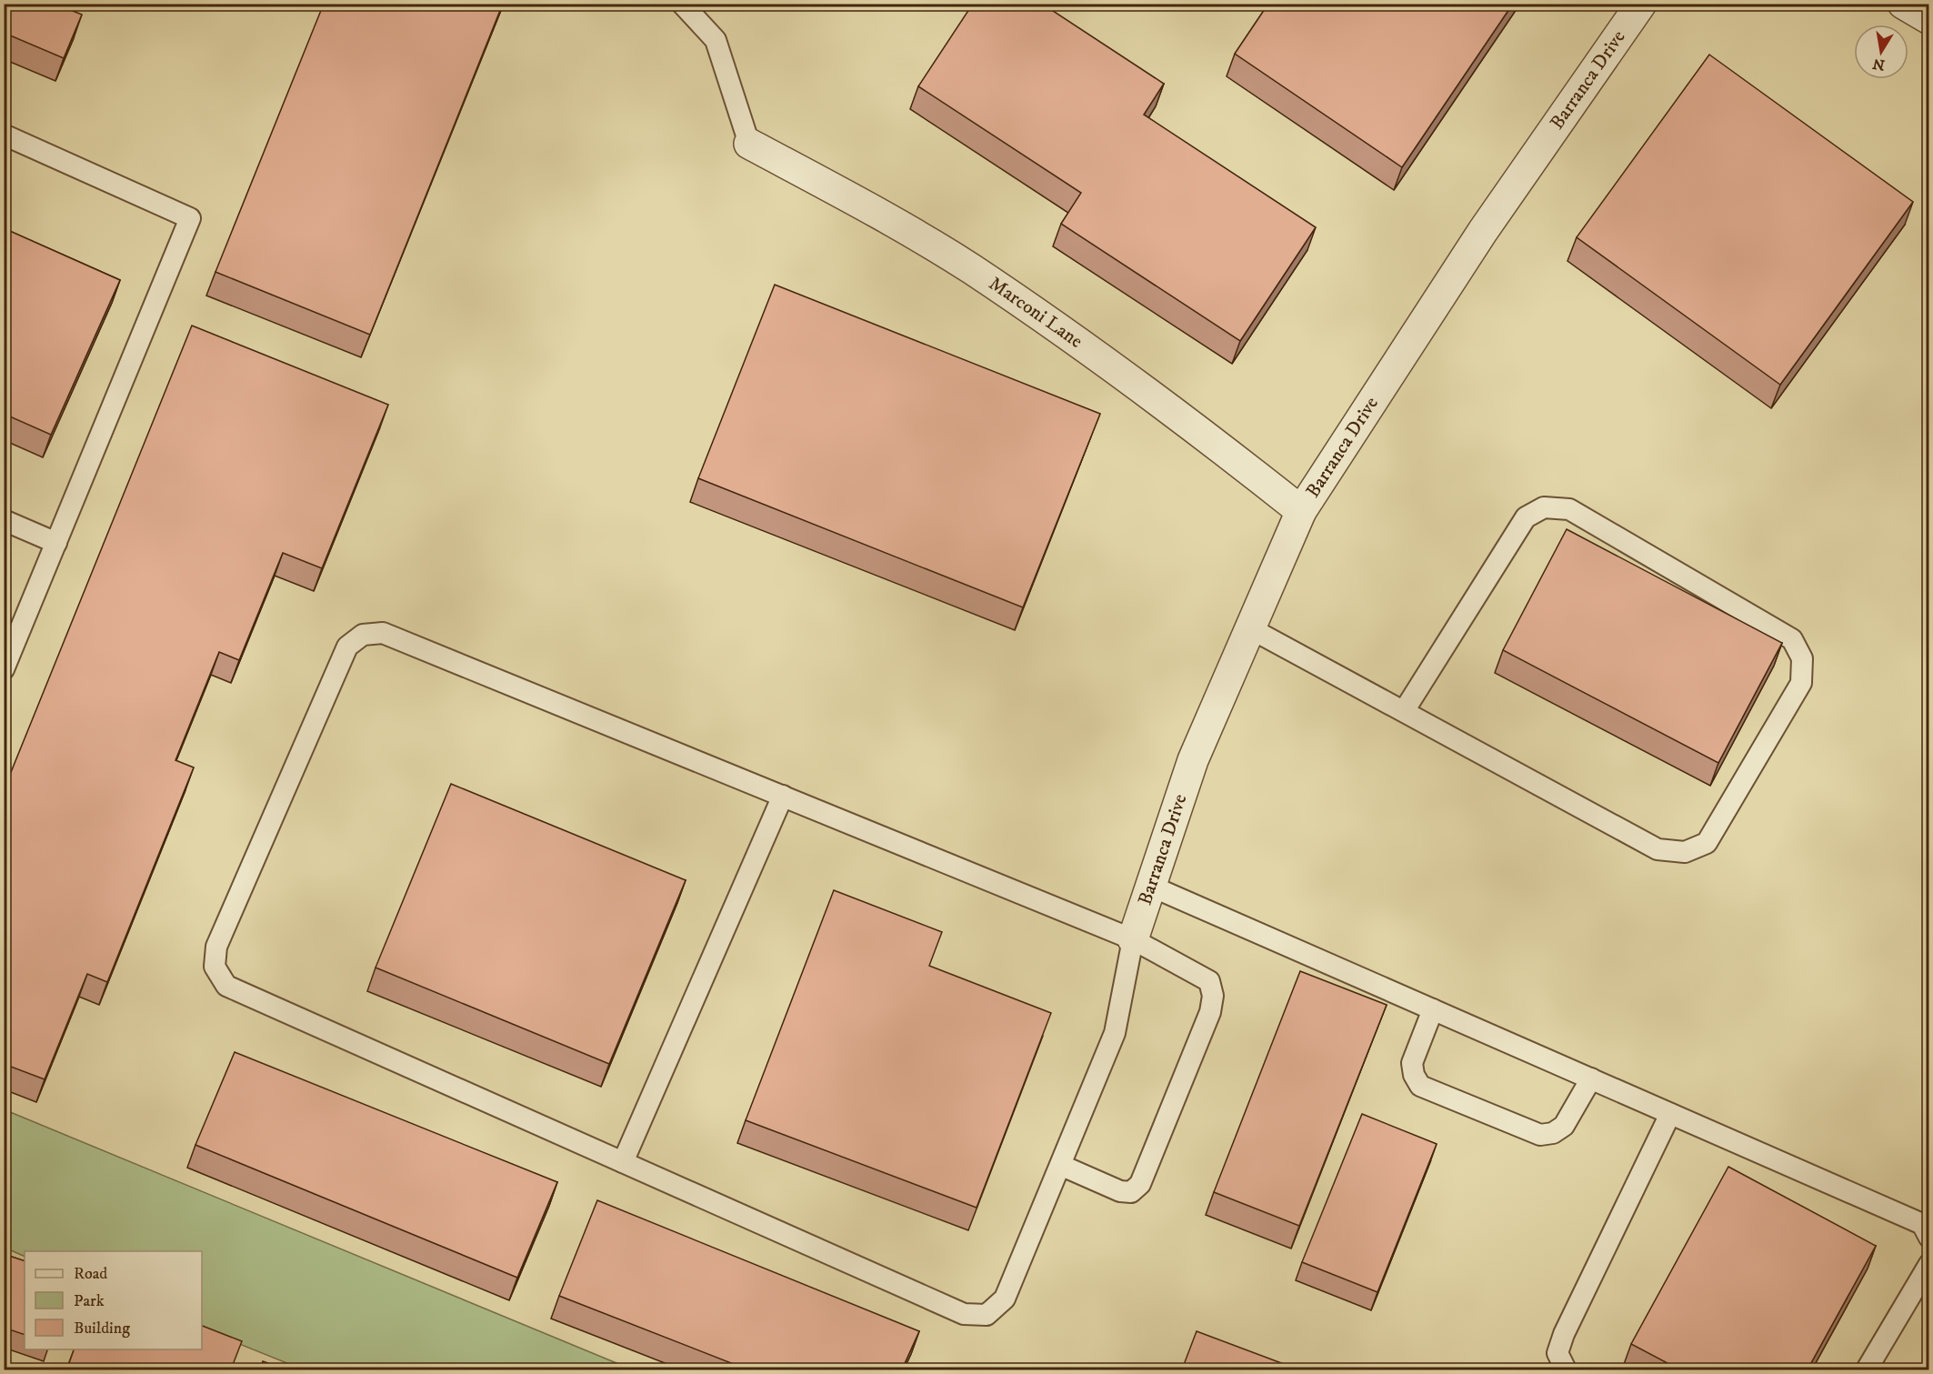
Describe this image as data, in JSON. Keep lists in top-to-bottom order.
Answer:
{
  "streets": {
    "street": ["Barranca Drive", "Marconi Lane"]
  },
  "crossings": [
    ["Barranca Drive", "Marconi Lane"]
  ],
  "legend": ["Road", "Park", "Building"],
  "north": "bottom"
}
